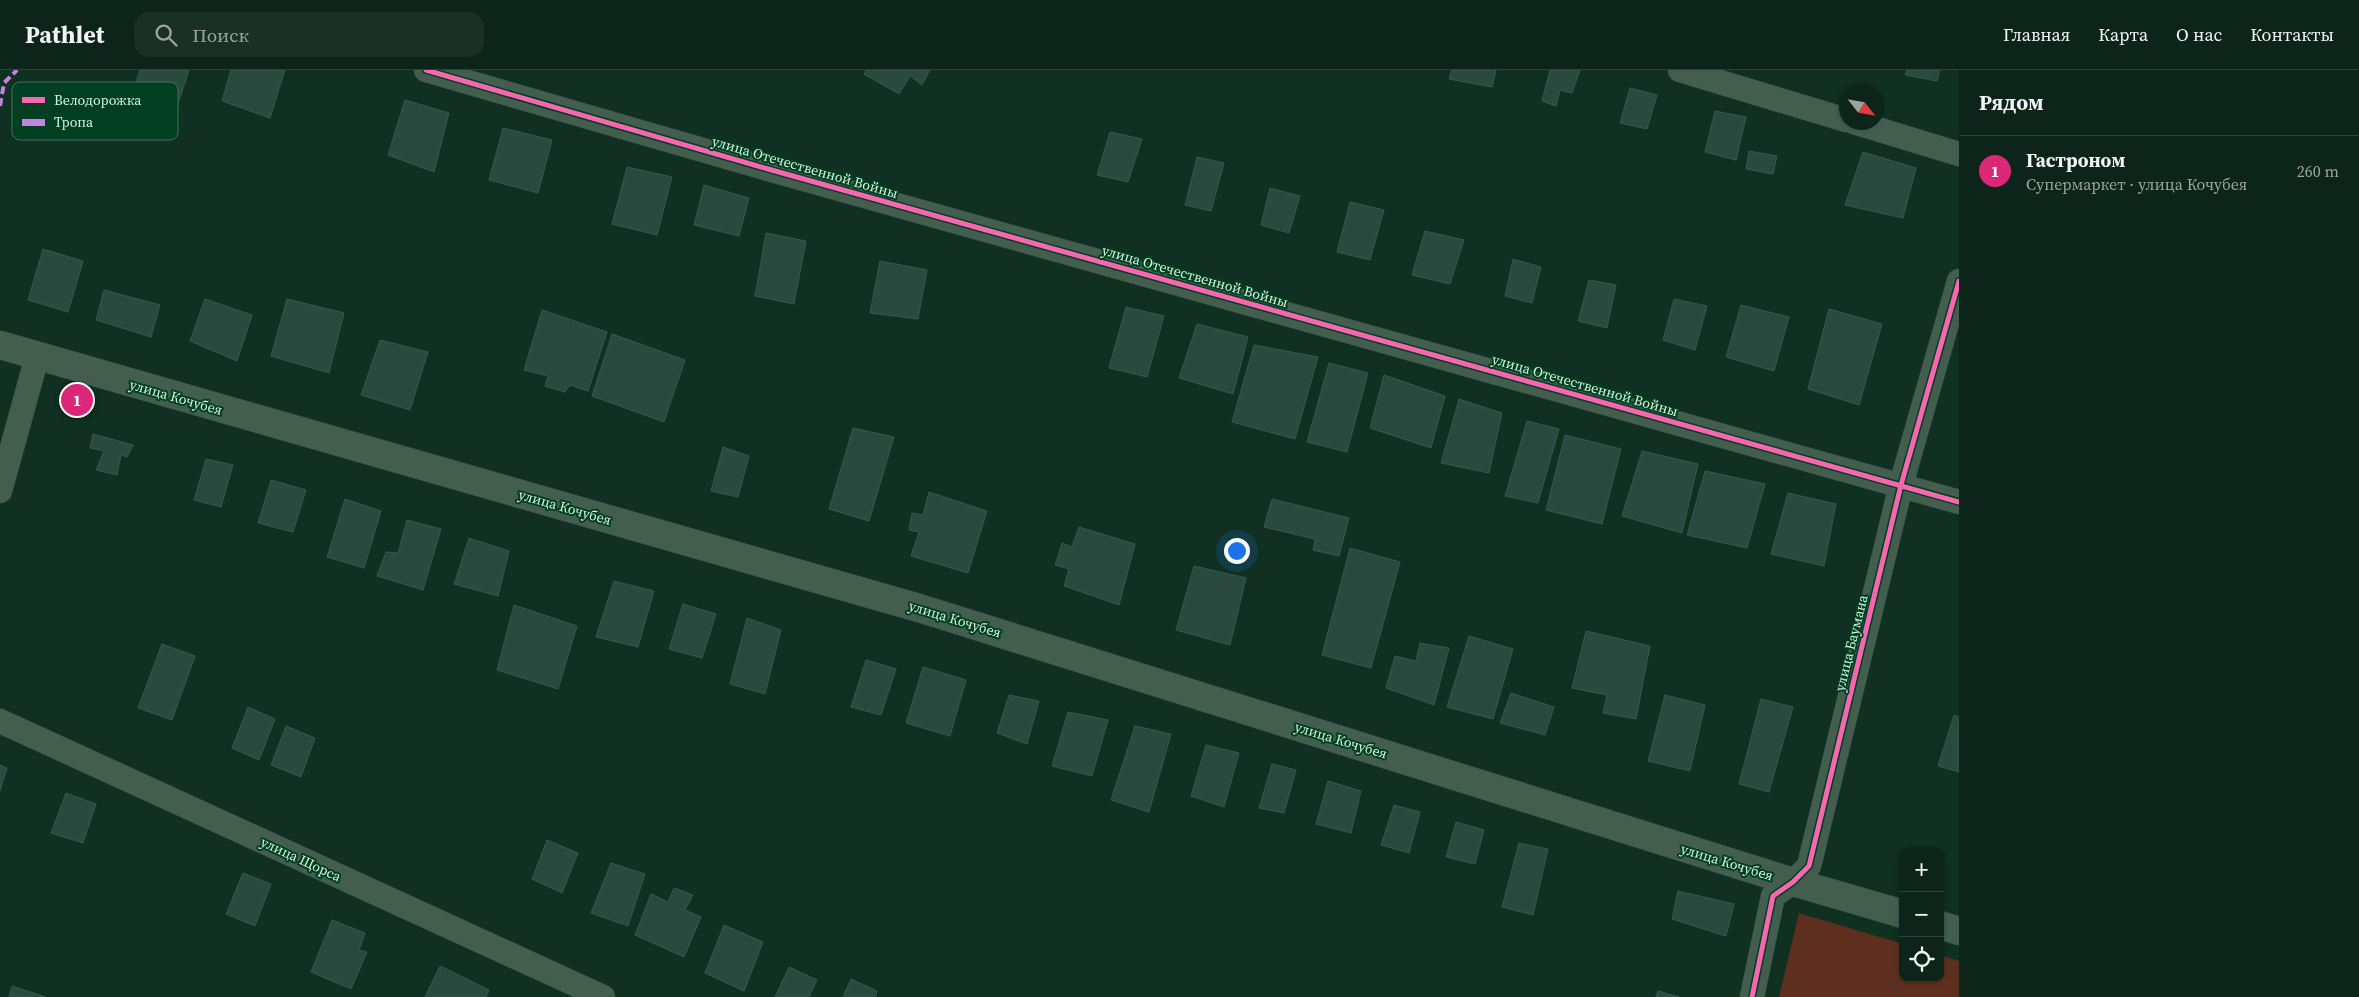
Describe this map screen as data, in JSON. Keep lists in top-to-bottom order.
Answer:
{
  "streets": {
    "main road": ["улица Кочубея"],
    "street": ["улица Отечественной Войны", "улица Баумана", "улица Щорса"]
  },
  "crossings": [
    ["улица Отечественной Войны", "улица Баумана"],
    ["улица Кочубея", "улица Баумана"]
  ],
  "legend": ["Велодорожка", "Тропа"],
  "north": "bottom right",
  "page": {
    "header": "Pathlet",
    "search": "Поиск",
    "nav": [
      "Главная",
      "Карта",
      "О нас",
      "Контакты"
    ],
    "heading": "Рядом",
    "list": [
      {
        "mark": "1",
        "name": "Гастроном",
        "note": "Супермаркет · улица Кочубея",
        "value": "260 m"
      }
    ],
    "pins": "1",
    "map_buttons": ["+", "−"]
  }
}
